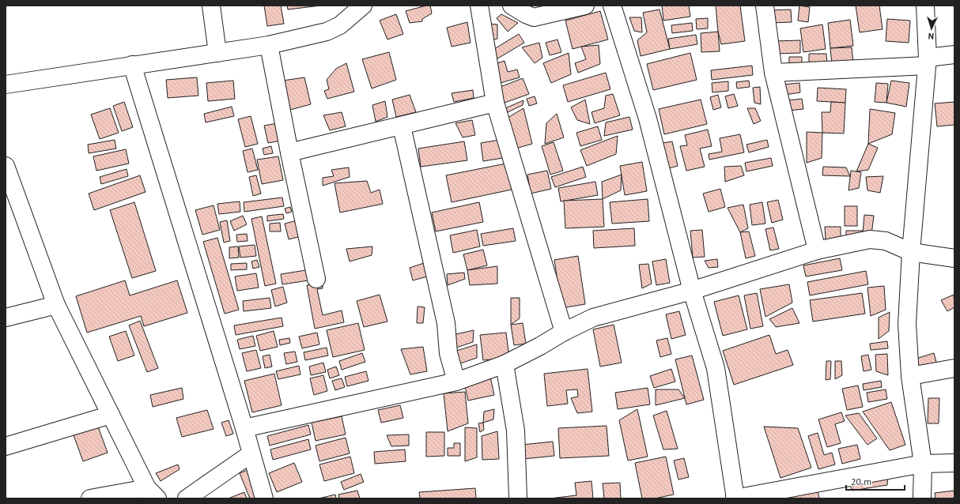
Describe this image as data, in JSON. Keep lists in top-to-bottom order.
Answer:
{
  "scale_bar": "20 m",
  "north": "bottom"
}
